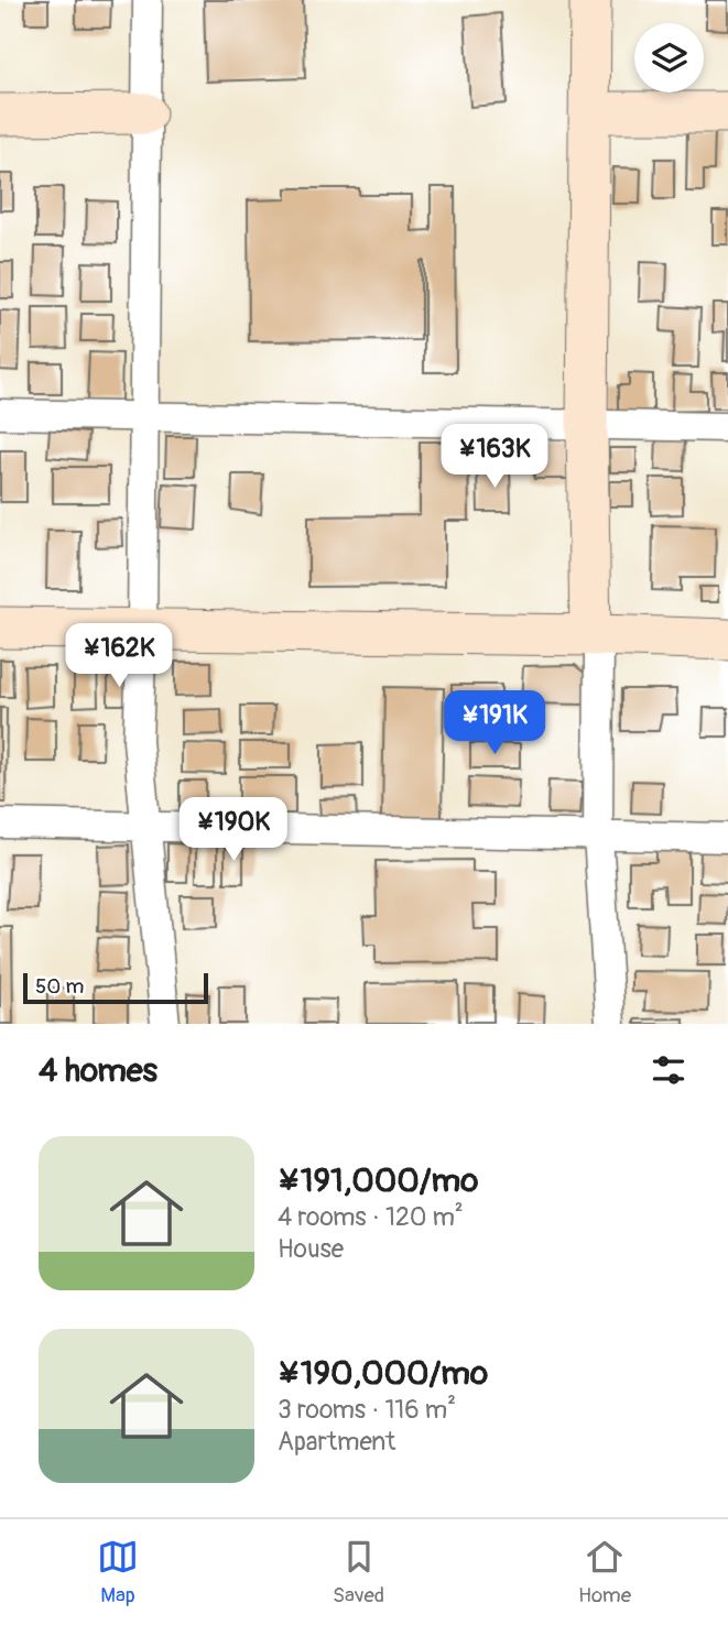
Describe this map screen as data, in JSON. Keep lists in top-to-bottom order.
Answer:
{
  "scale_bar": "50 m",
  "page": {
    "price": [
      "¥163K",
      "¥162K",
      "¥191K",
      "¥190K"
    ],
    "scale": "50 m",
    "heading": "4 homes",
    "list": [
      {
        "name": "¥191,000/mo",
        "note": "4 rooms · 120 m² · House"
      },
      {
        "name": "¥190,000/mo",
        "note": "3 rooms · 116 m² · Apartment"
      }
    ],
    "tabs": ["Map", "Saved", "Home"]
  }
}
